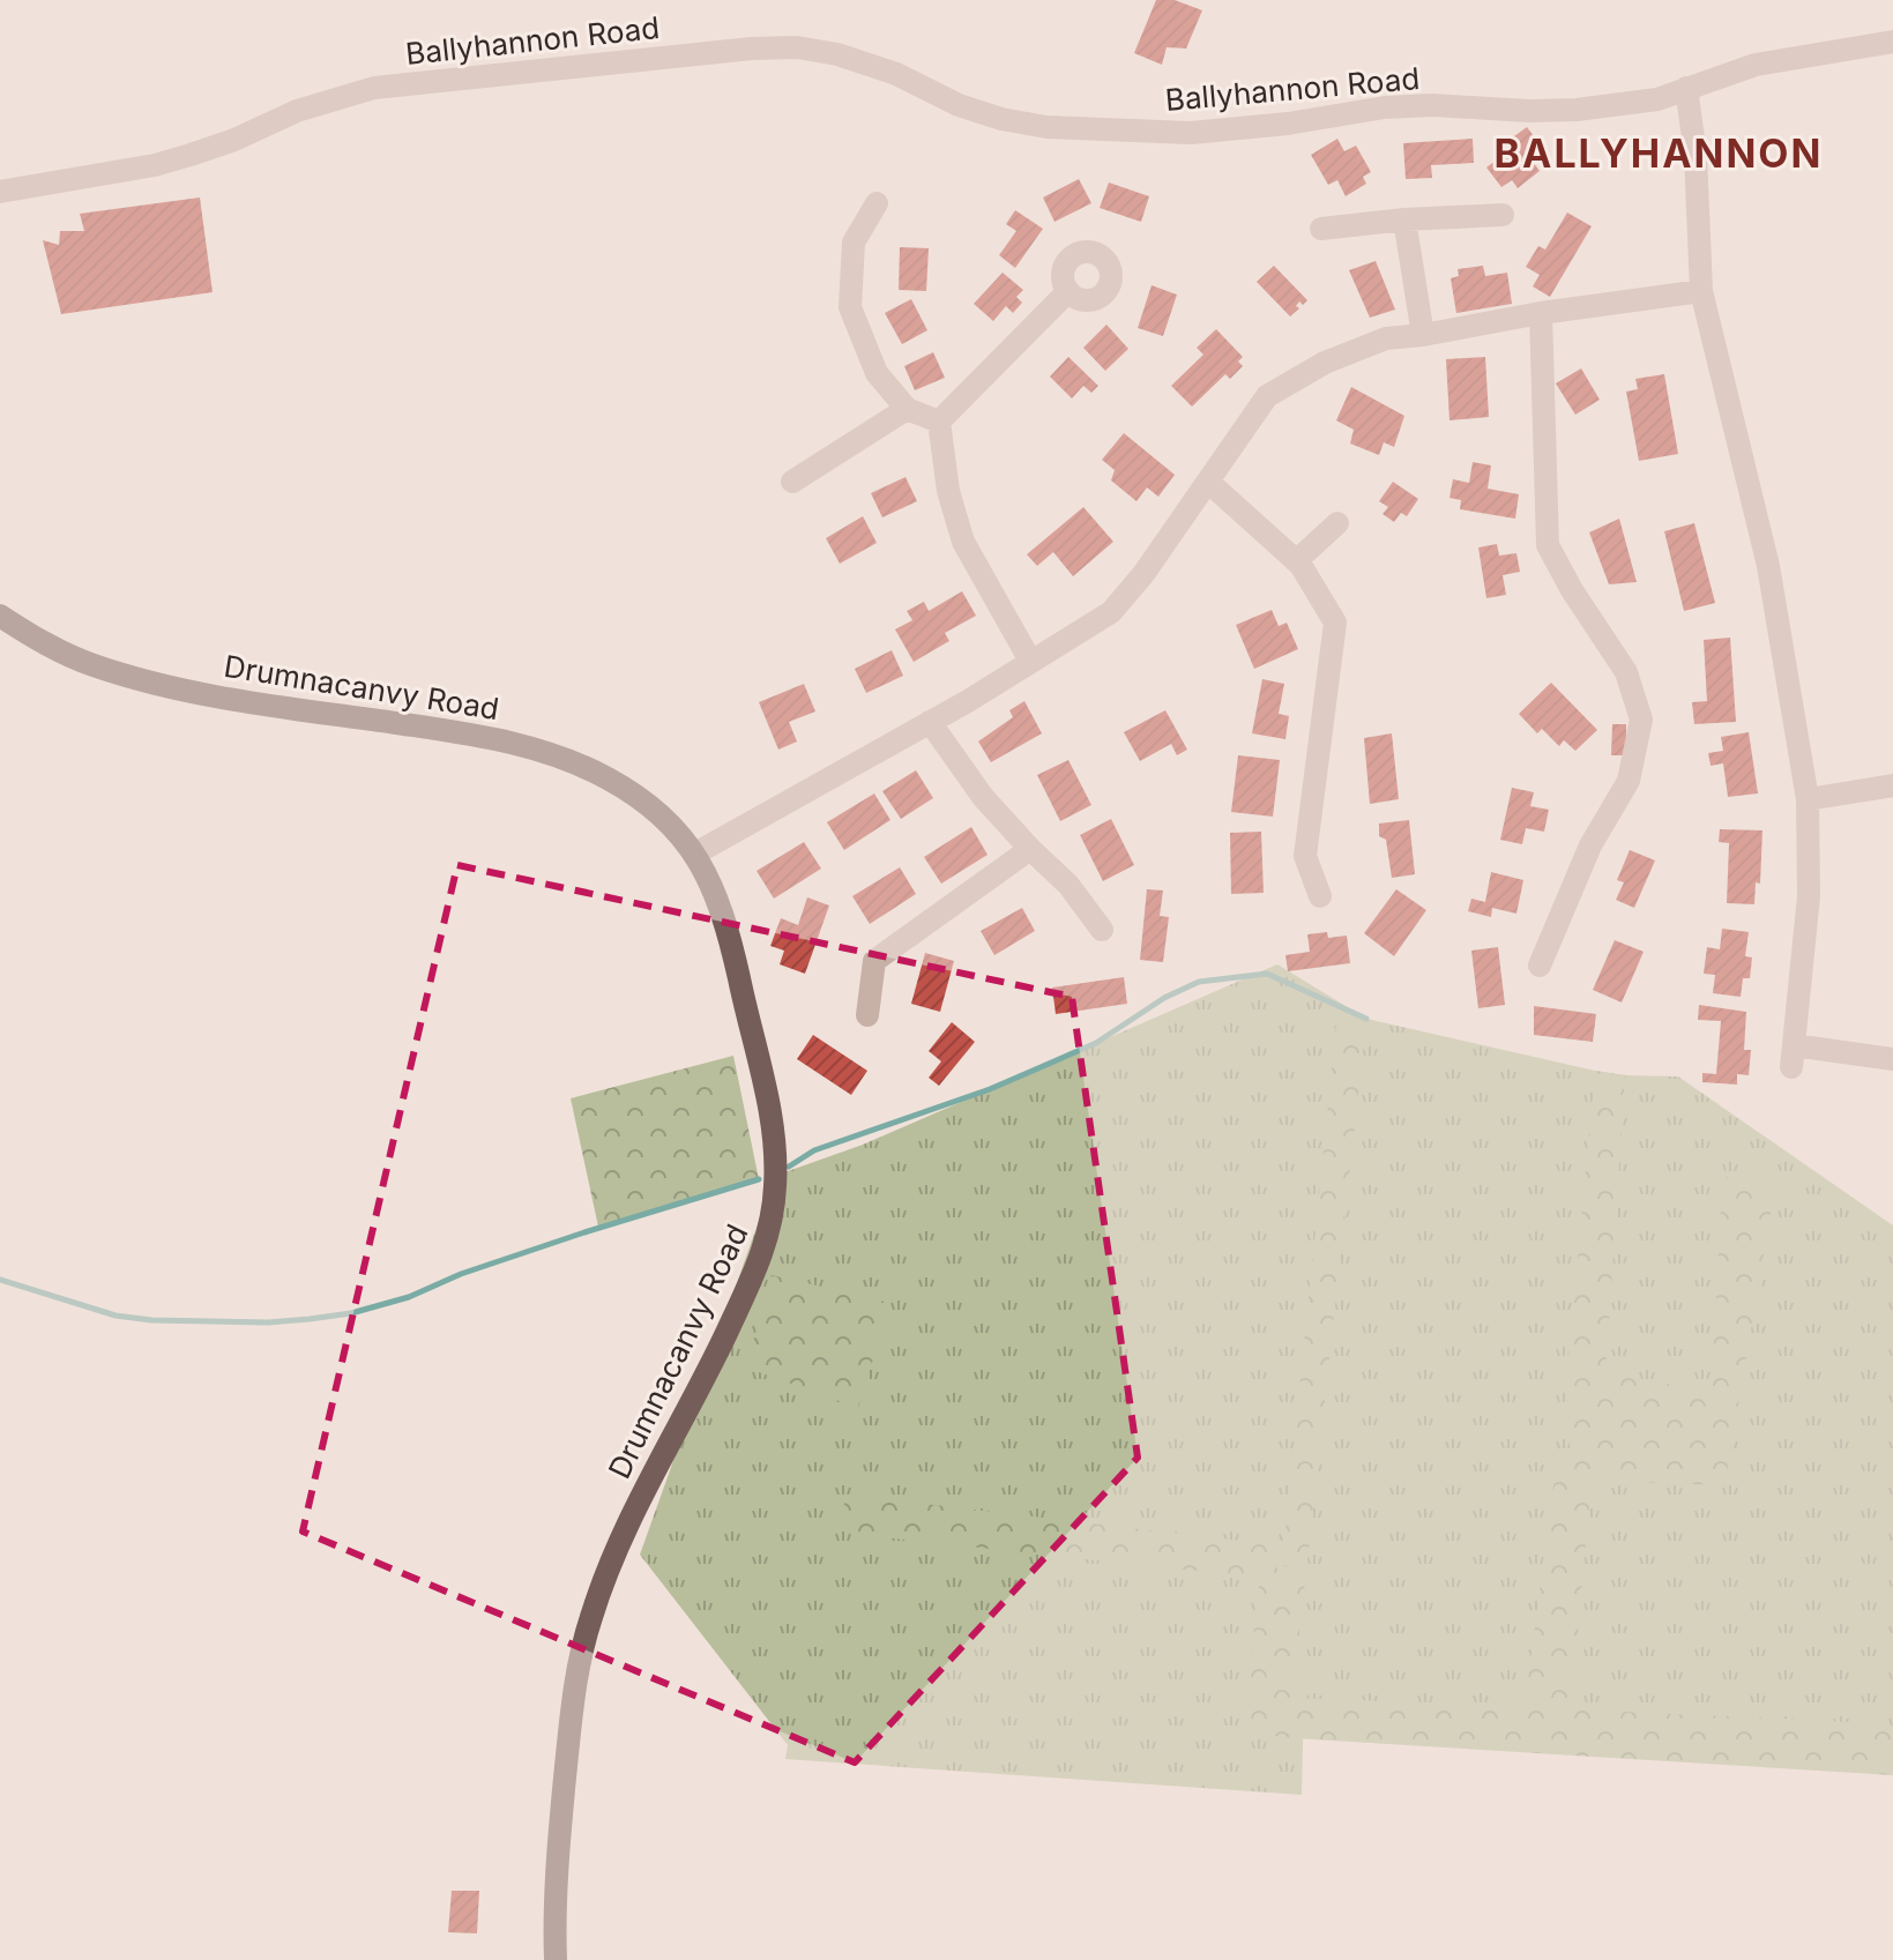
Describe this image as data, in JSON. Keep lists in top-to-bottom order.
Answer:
{
  "streets": {
    "main road": ["Drumnacanvy Road"],
    "street": ["Ballyhannon Road"]
  },
  "districts": ["BALLYHANNON"]
}
